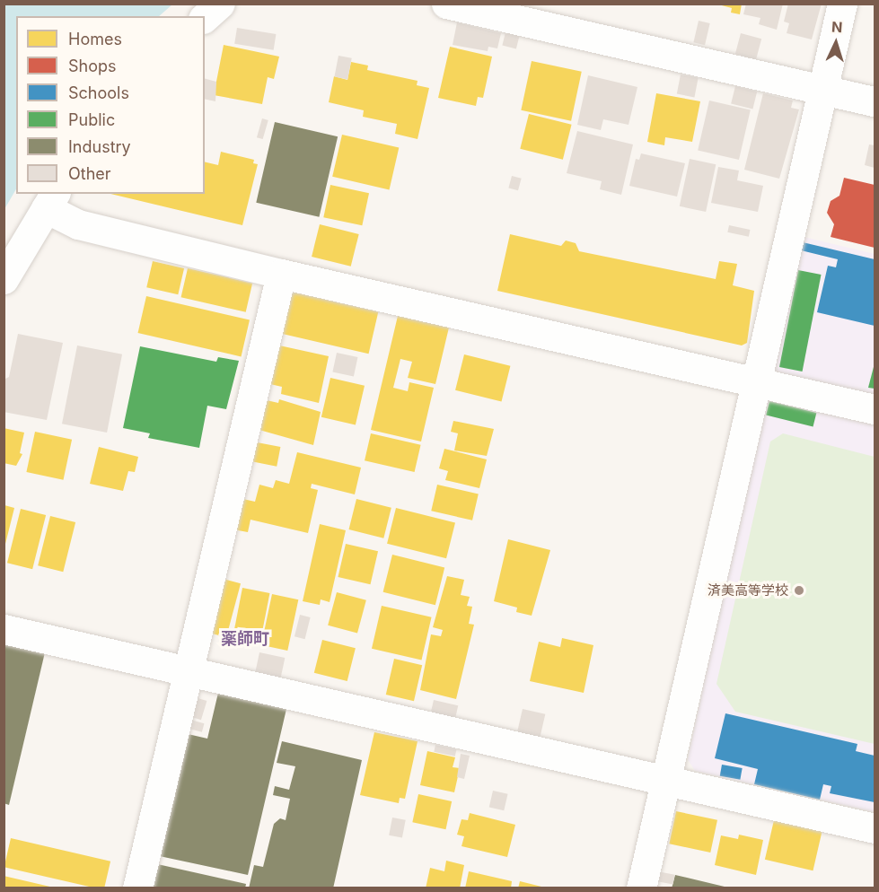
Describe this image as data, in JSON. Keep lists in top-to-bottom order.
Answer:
{
  "districts": ["薬師町"],
  "places": ["済美高等学校"],
  "legend": [
    "Homes",
    "Shops",
    "Schools",
    "Public",
    "Industry",
    "Other"
  ],
  "north": "top"
}
